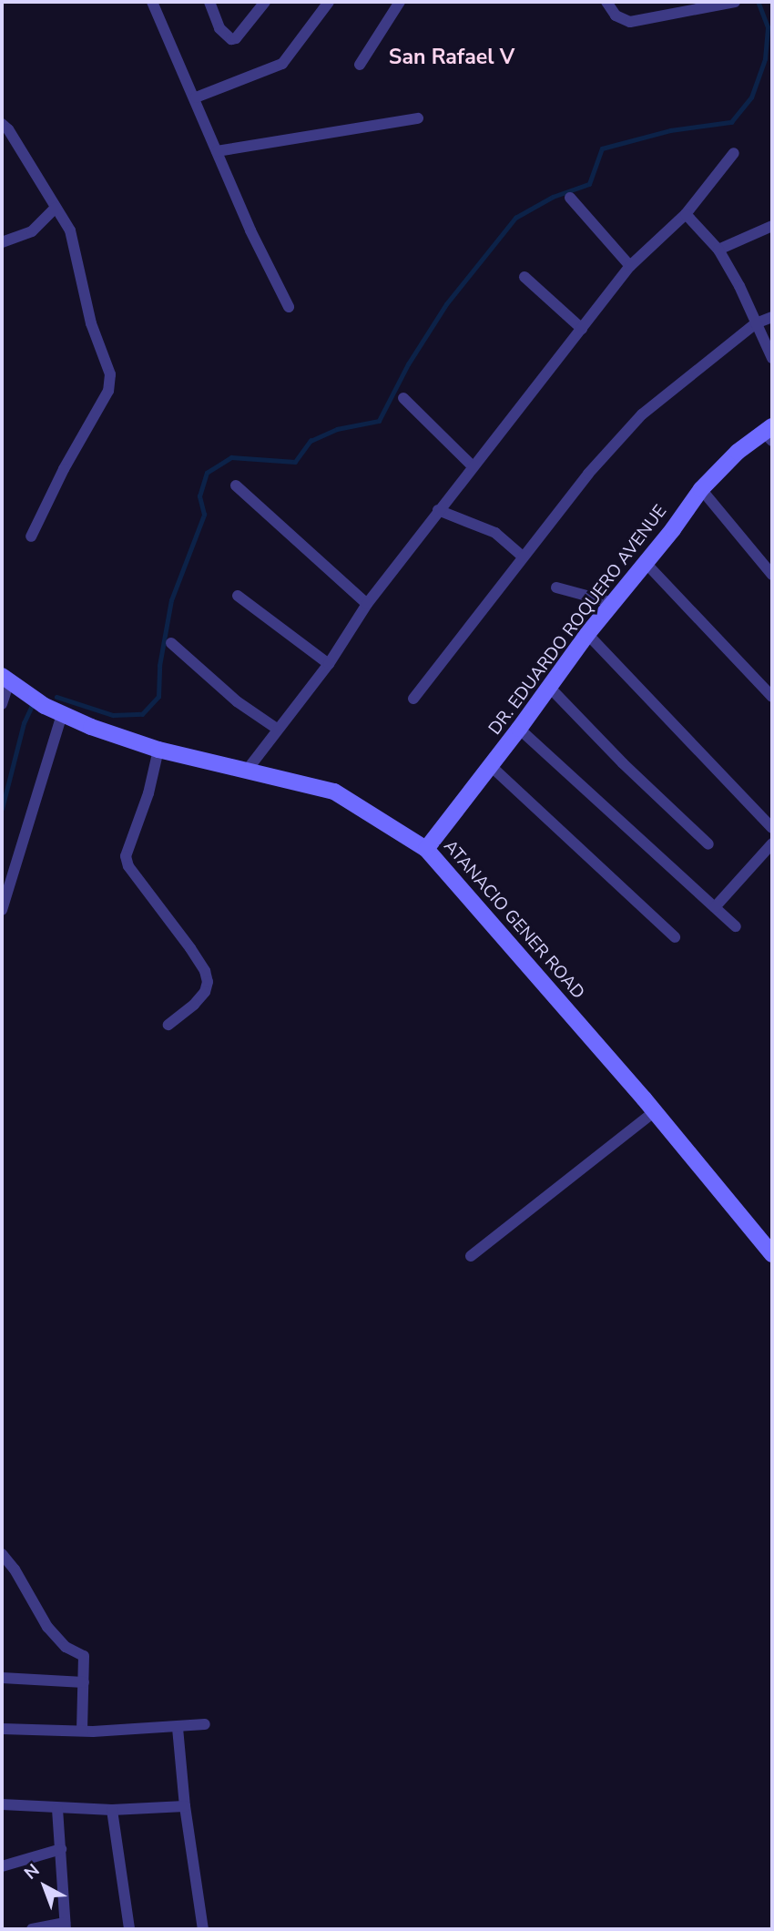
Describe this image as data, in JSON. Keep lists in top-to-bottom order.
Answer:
{
  "streets": {
    "main road": ["DR. EDUARDO ROQUERO AVENUE", "ATANACIO GENER ROAD"]
  },
  "crossings": [
    ["DR. EDUARDO ROQUERO AVENUE", "ATANACIO GENER ROAD"]
  ],
  "districts": ["San Rafael V"],
  "north": "top left"
}
